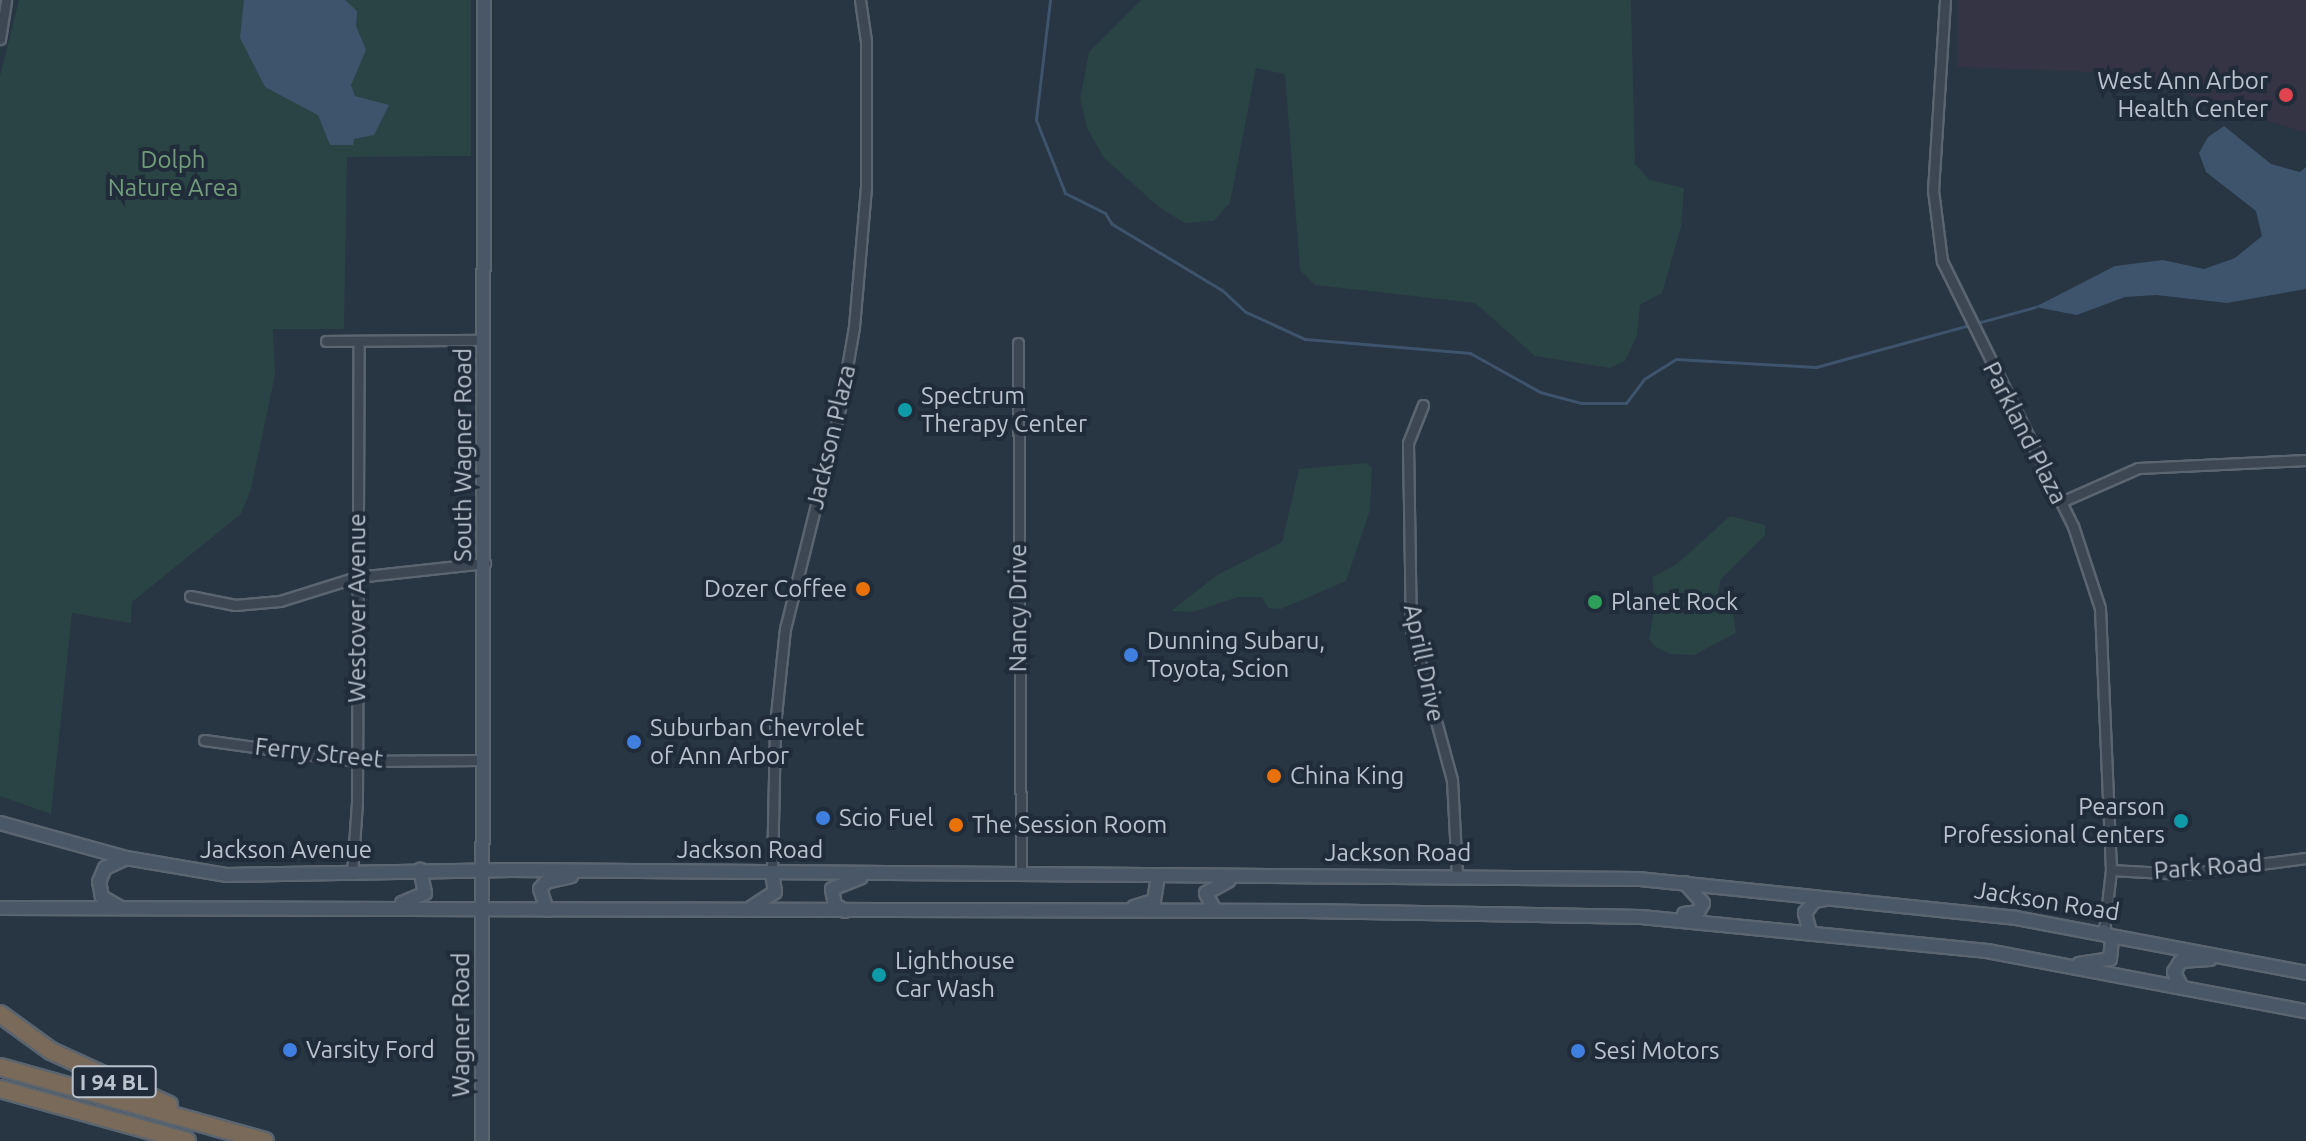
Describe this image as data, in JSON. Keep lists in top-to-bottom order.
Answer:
{
  "streets": {
    "highway": ["I 94 BL"],
    "main road": [
      "South Wagner Road",
      "Jackson Avenue",
      "Jackson Road",
      "Wagner Road"
    ],
    "street": [
      "Parkland Plaza",
      "Jackson Plaza",
      "Westover Avenue",
      "Nancy Drive",
      "Aprill Drive",
      "Ferry Street",
      "Park Road"
    ]
  },
  "crossings": [
    ["Parkland Plaza", "Jackson Road"],
    ["Parkland Plaza", "Park Road"],
    ["Jackson Plaza", "Jackson Road"],
    ["South Wagner Road", "Ferry Street"],
    ["South Wagner Road", "Jackson Avenue"],
    ["South Wagner Road", "Jackson Road"],
    ["South Wagner Road", "Wagner Road"],
    ["Westover Avenue", "Ferry Street"],
    ["Westover Avenue", "Jackson Avenue"],
    ["Nancy Drive", "Jackson Road"],
    ["Aprill Drive", "Jackson Road"],
    ["Jackson Avenue", "Jackson Road"]
  ],
  "parks": ["Dolph Nature Area"],
  "places": [
    "West Ann Arbor Health Center",
    "Spectrum Therapy Center",
    "Dozer Coffee",
    "Planet Rock",
    "Dunning Subaru, Toyota, Scion",
    "Suburban Chevrolet of Ann Arbor",
    "China King",
    "Scio Fuel",
    "Pearson Professional Centers",
    "The Session Room",
    "Lighthouse Car Wash",
    "Varsity Ford",
    "Sesi Motors"
  ]
}
